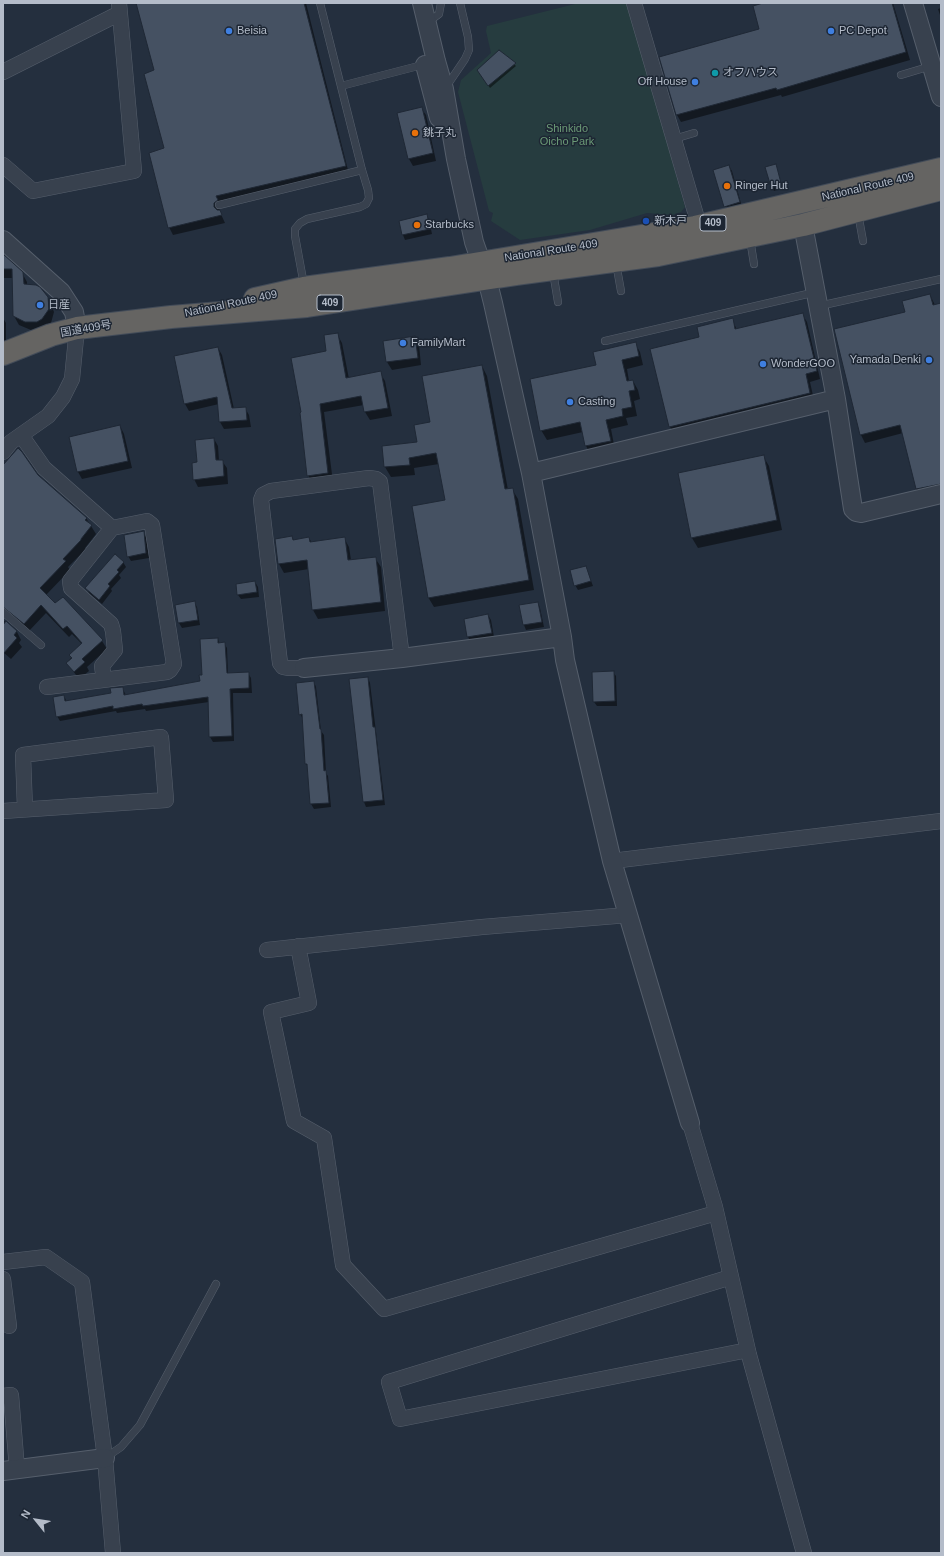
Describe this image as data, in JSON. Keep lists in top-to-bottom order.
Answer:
{
  "streets": {
    "highway": ["National Route 409", "409", "国道409号"]
  },
  "crossings": [
    ["National Route 409", "国道409号"]
  ],
  "parks": ["Shinkido Oicho Park"],
  "places": [
    "Beisia",
    "PC Depot",
    "オフハウス",
    "Off House",
    "銚子丸",
    "Ringer Hut",
    "新木戸",
    "Starbucks",
    "日産",
    "FamilyMart",
    "Yamada Denki",
    "WonderGOO",
    "Casting"
  ],
  "north": "top left"
}
